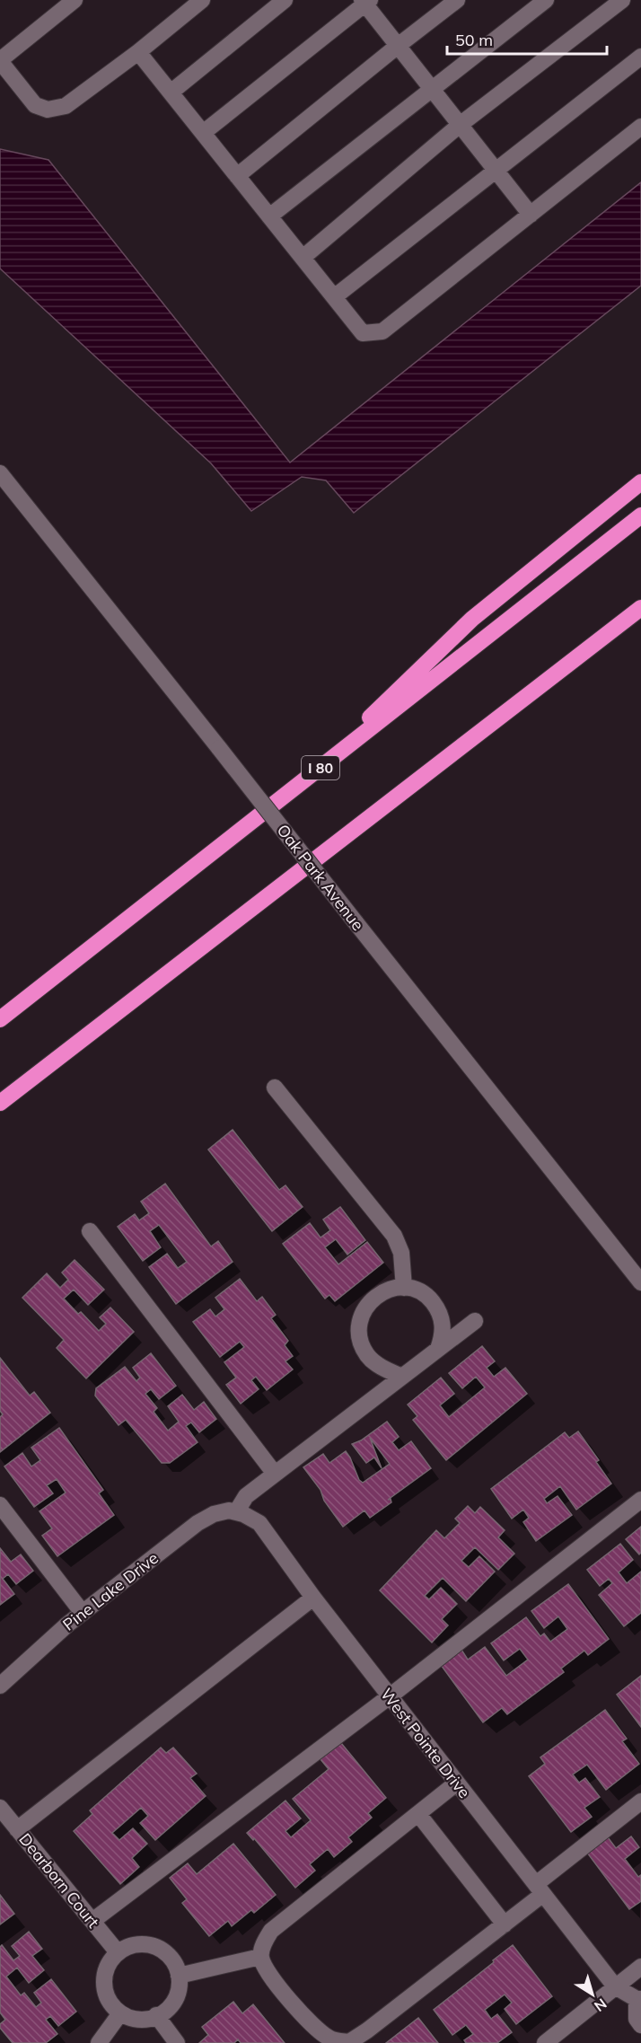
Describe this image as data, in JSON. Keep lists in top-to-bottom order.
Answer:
{
  "streets": {
    "highway": ["I 80"],
    "street": [
      "Oak Park Avenue",
      "Pine Lake Drive",
      "West Pointe Drive",
      "Dearborn Court"
    ]
  },
  "crossings": [
    ["Pine Lake Drive", "West Pointe Drive"]
  ],
  "scale_bar": "50 m",
  "north": "bottom right"
}
